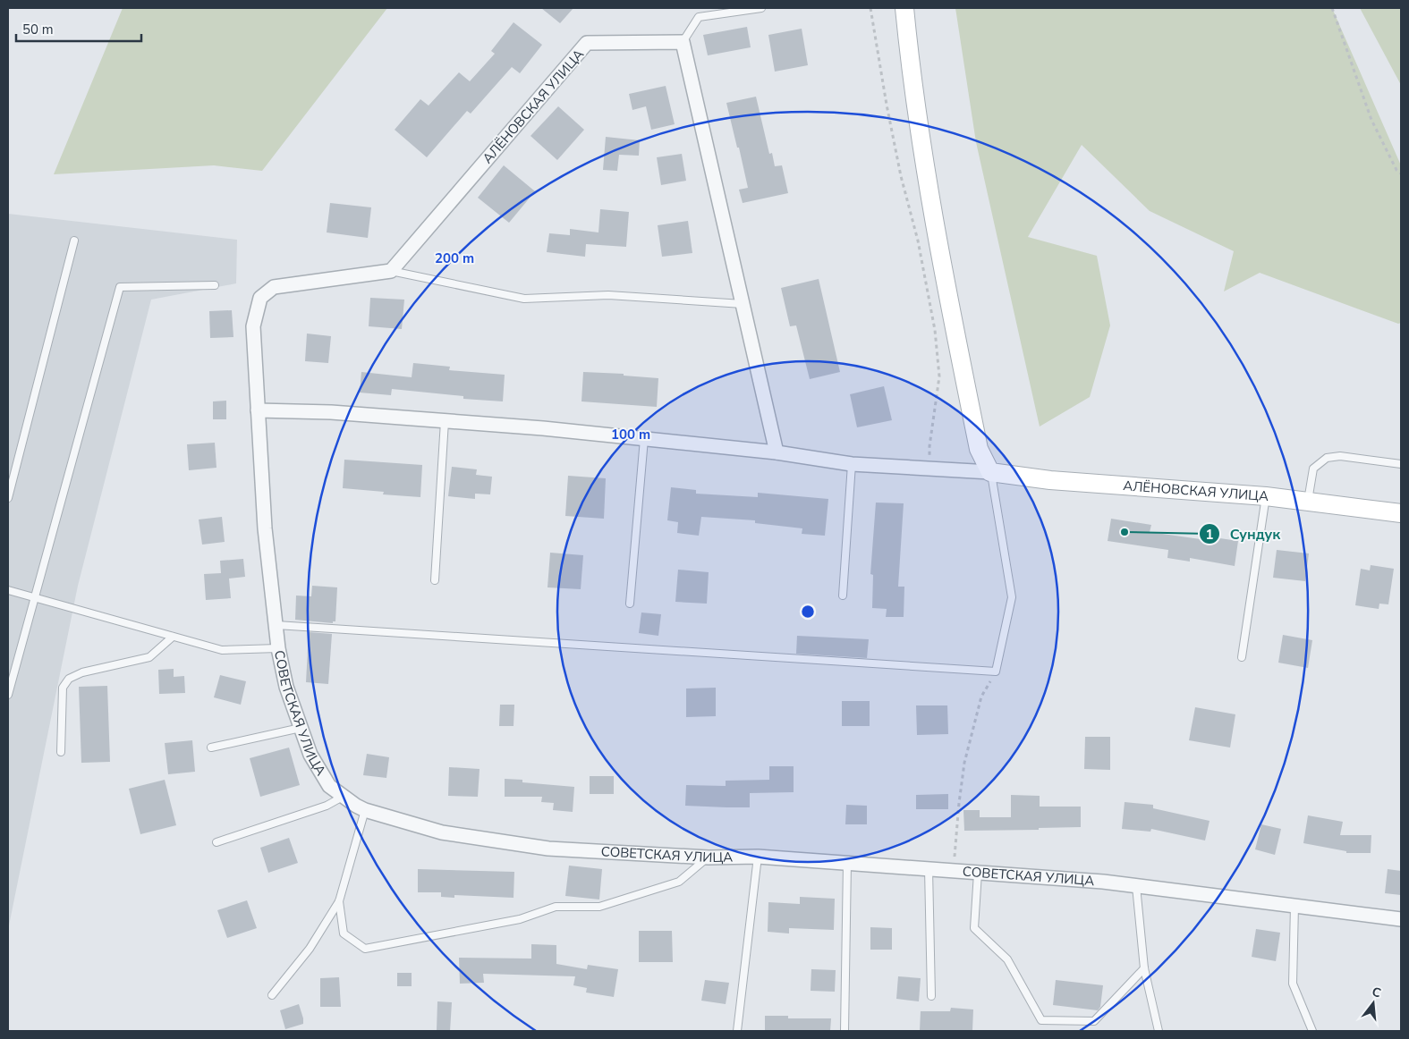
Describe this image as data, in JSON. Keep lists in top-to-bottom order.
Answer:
{
  "streets": {
    "street": ["АЛЁНОВСКАЯ УЛИЦА", "СОВЕТСКАЯ УЛИЦА"]
  },
  "places": ["Сундук"],
  "scale_bar": "50 m",
  "north": "top",
  "rings": ["200 m", "100 m"]
}
